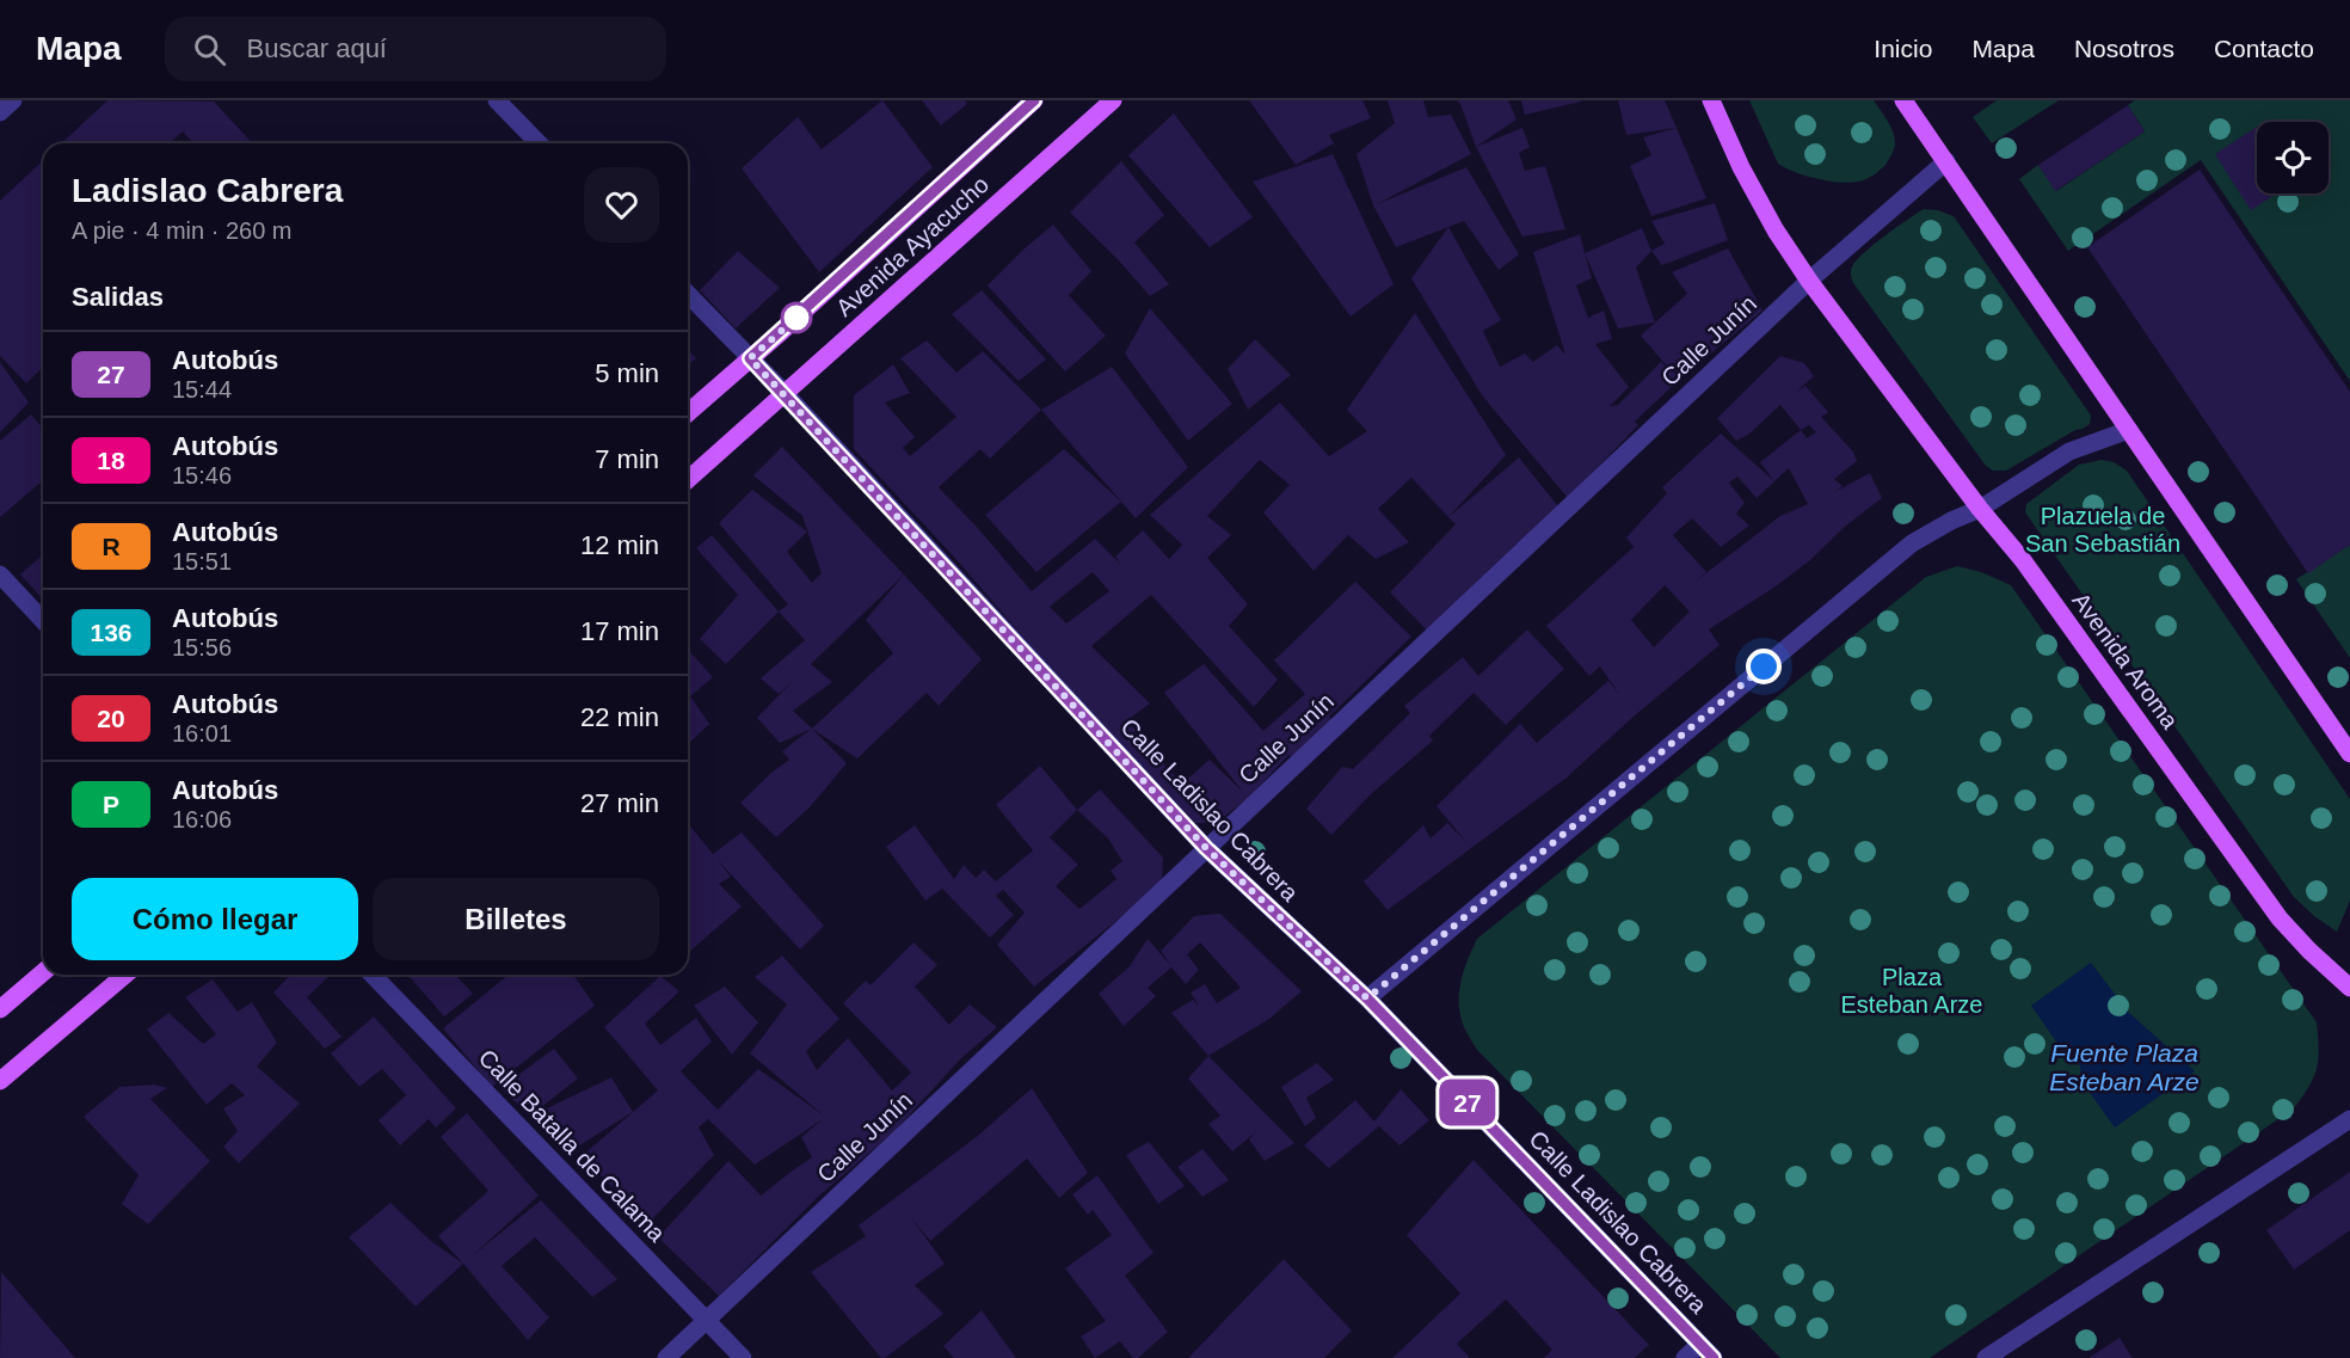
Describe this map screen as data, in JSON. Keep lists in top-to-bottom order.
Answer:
{
  "streets": {
    "main road": ["Avenida Ayacucho", "Avenida Aroma"],
    "street": ["Calle Junín", "Calle Ladislao Cabrera", "Calle Batalla de Calama"]
  },
  "crossings": [
    ["Avenida Ayacucho", "Calle Ladislao Cabrera"],
    ["Calle Junín", "Avenida Aroma"],
    ["Calle Junín", "Calle Ladislao Cabrera"],
    ["Calle Junín", "Calle Batalla de Calama"]
  ],
  "water": ["Fuente Plaza Esteban Arze"],
  "parks": ["Plazuela de San Sebastián", "Plaza Esteban Arze"],
  "lines": ["bus line 27"],
  "page": {
    "header": "Mapa",
    "search": "Buscar aquí",
    "nav": [
      "Inicio",
      "Mapa",
      "Nosotros",
      "Contacto"
    ],
    "on_map": "27",
    "heading": [
      ["Ladislao Cabrera", "A pie · 4 min · 260 m"],
      "Salidas"
    ],
    "list": [
      {
        "mark": "27",
        "name": "Autobús",
        "note": "15:44",
        "value": "5 min"
      },
      {
        "mark": "18",
        "name": "Autobús",
        "note": "15:46",
        "value": "7 min"
      },
      {
        "mark": "R",
        "name": "Autobús",
        "note": "15:51",
        "value": "12 min"
      },
      {
        "mark": "136",
        "name": "Autobús",
        "note": "15:56",
        "value": "17 min"
      },
      {
        "mark": "20",
        "name": "Autobús",
        "note": "16:01",
        "value": "22 min"
      },
      {
        "mark": "P",
        "name": "Autobús",
        "note": "16:06",
        "value": "27 min"
      }
    ],
    "buttons": ["Cómo llegar", "Billetes"]
  }
}
